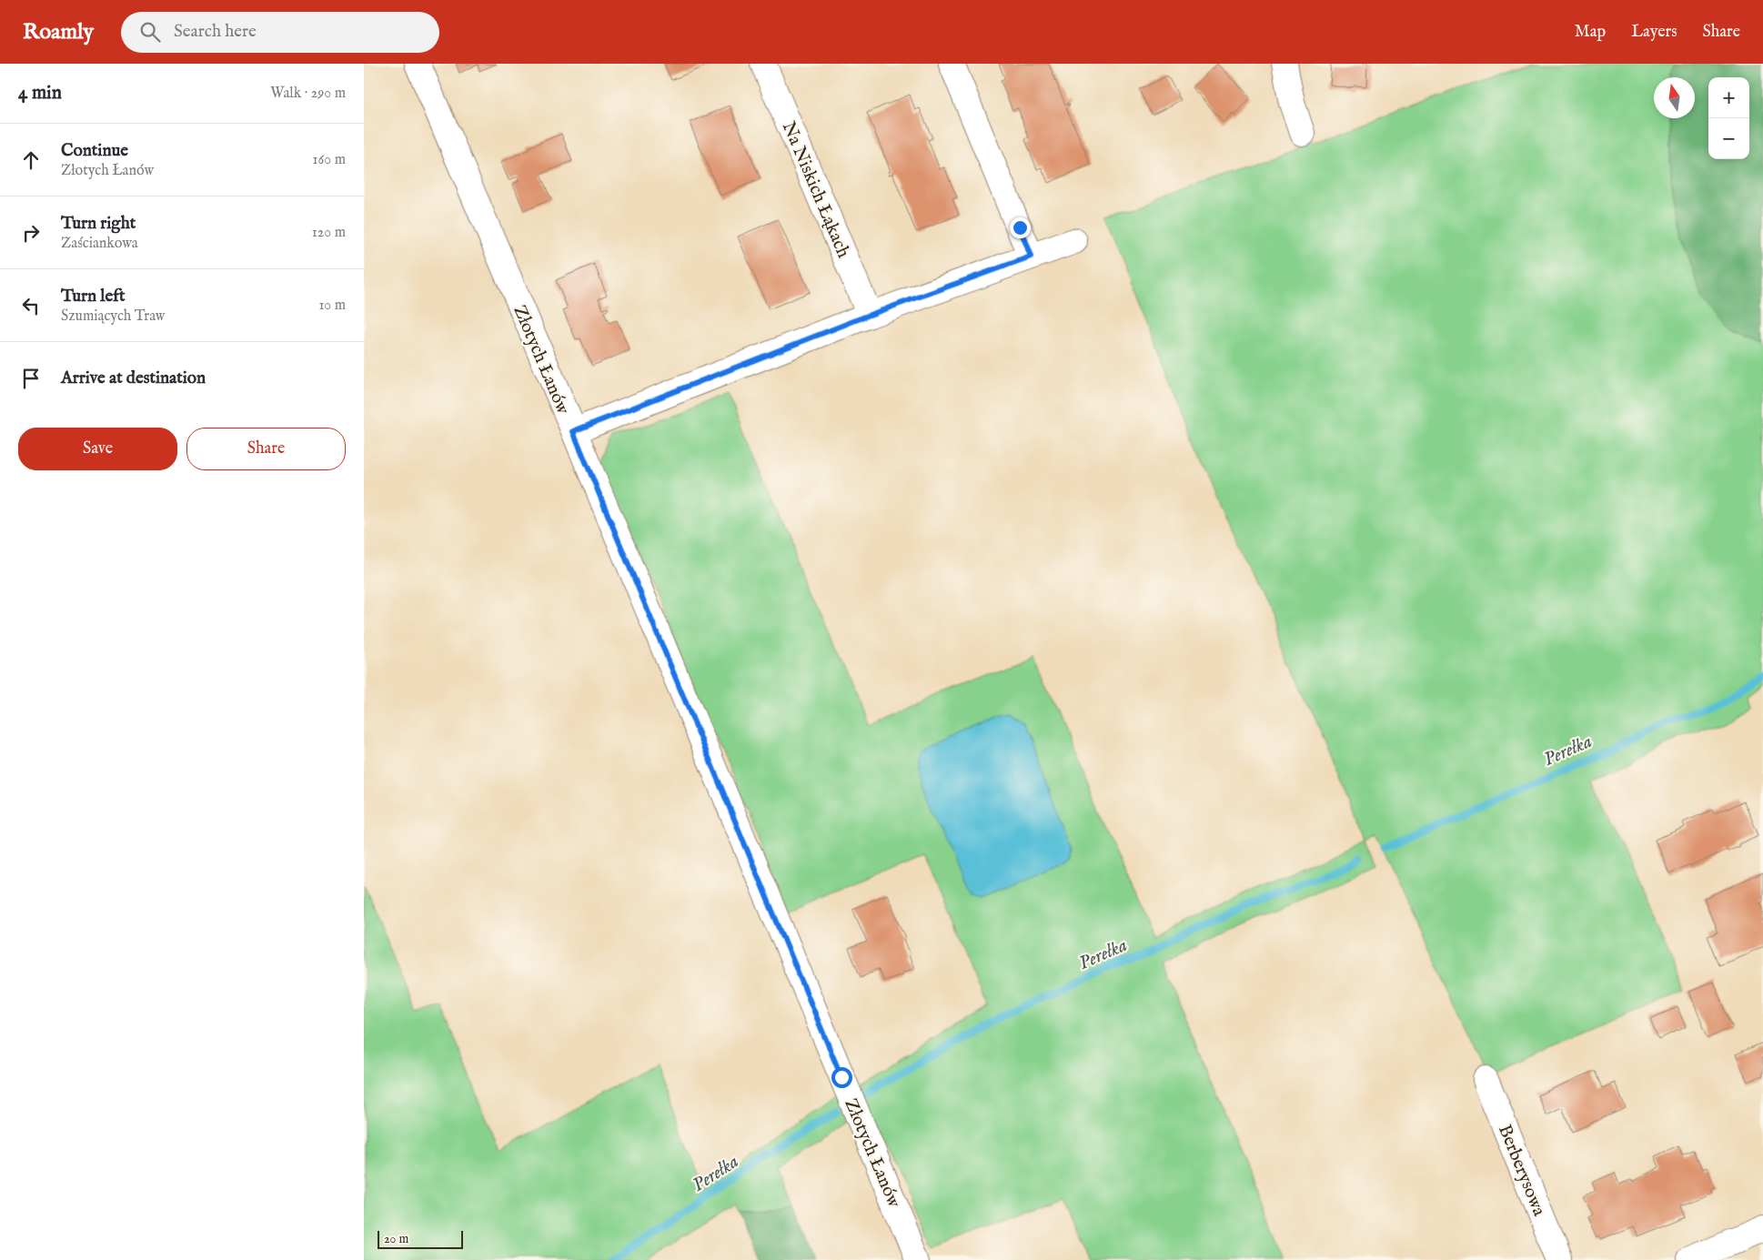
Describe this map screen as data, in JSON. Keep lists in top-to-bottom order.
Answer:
{
  "streets": {
    "street": ["Na Niskich Łąkach", "Złotych Łanów", "Berberysowa"]
  },
  "water": ["Perełka"],
  "scale_bar": "20 m",
  "north": "top",
  "page": {
    "header": "Roamly",
    "search": "Search here",
    "nav": ["Map", "Layers", "Share"],
    "heading": ["4 min", "Walk · 290 m"],
    "map_buttons": ["+", "−"],
    "list": [
      ["Continue", "Złotych Łanów", "160 m"],
      ["Turn right", "Zaściankowa", "120 m"],
      ["Turn left", "Szumiących Traw", "10 m"],
      "Arrive at destination"
    ],
    "buttons": ["Save", "Share"],
    "scale": "20 m"
  }
}
